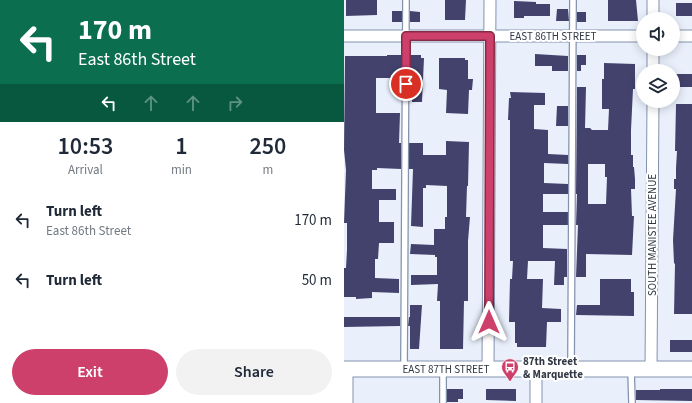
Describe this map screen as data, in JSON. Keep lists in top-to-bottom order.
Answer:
{
  "streets": {
    "main road": ["EAST 87TH STREET"],
    "street": ["EAST 86TH STREET", "SOUTH MANISTEE AVENUE"]
  },
  "crossings": [
    ["SOUTH MANISTEE AVENUE", "EAST 87TH STREET"]
  ],
  "places": {
    "bus stop": ["87th Street & Marquette"]
  },
  "page": {
    "turn": ["170 m", "East 86th Street"],
    "eta": [
      "10:53",
      "Arrival",
      "1",
      "min",
      "250",
      "m"
    ],
    "list": [
      {
        "name": "Turn left",
        "note": "East 86th Street",
        "value": "170 m"
      },
      {
        "name": "Turn left",
        "value": "50 m"
      }
    ],
    "buttons": ["Exit", "Share"]
  }
}
